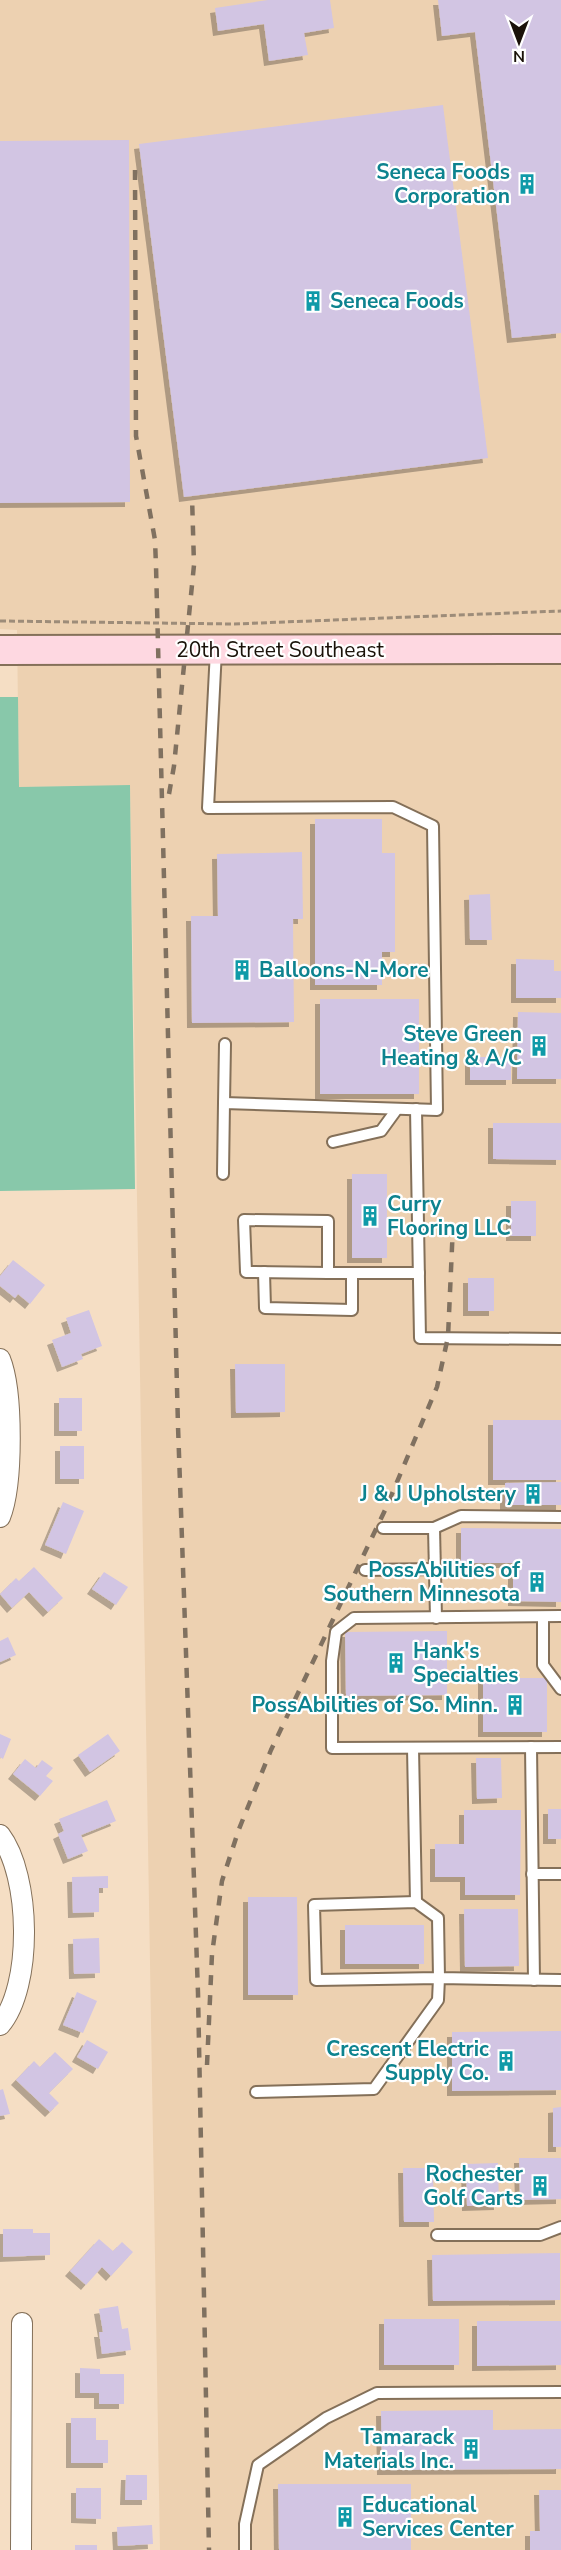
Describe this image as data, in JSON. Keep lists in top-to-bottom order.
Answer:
{
  "streets": {
    "street": ["20th Street Southeast"]
  },
  "places": {
    "building": [
      "Seneca Foods Corporation",
      "Seneca Foods",
      "Balloons-N-More",
      "Steve Green Heating & A/C",
      "Curry Flooring LLC",
      "J & J Upholstery",
      "PossAbilities of Southern Minnesota",
      "Hank's Specialties",
      "PossAbilities of So. Minn.",
      "Crescent Electric Supply Co.",
      "Rochester Golf Carts",
      "Tamarack Materials Inc.",
      "Educational Services Center"
    ]
  },
  "north": "bottom"
}
